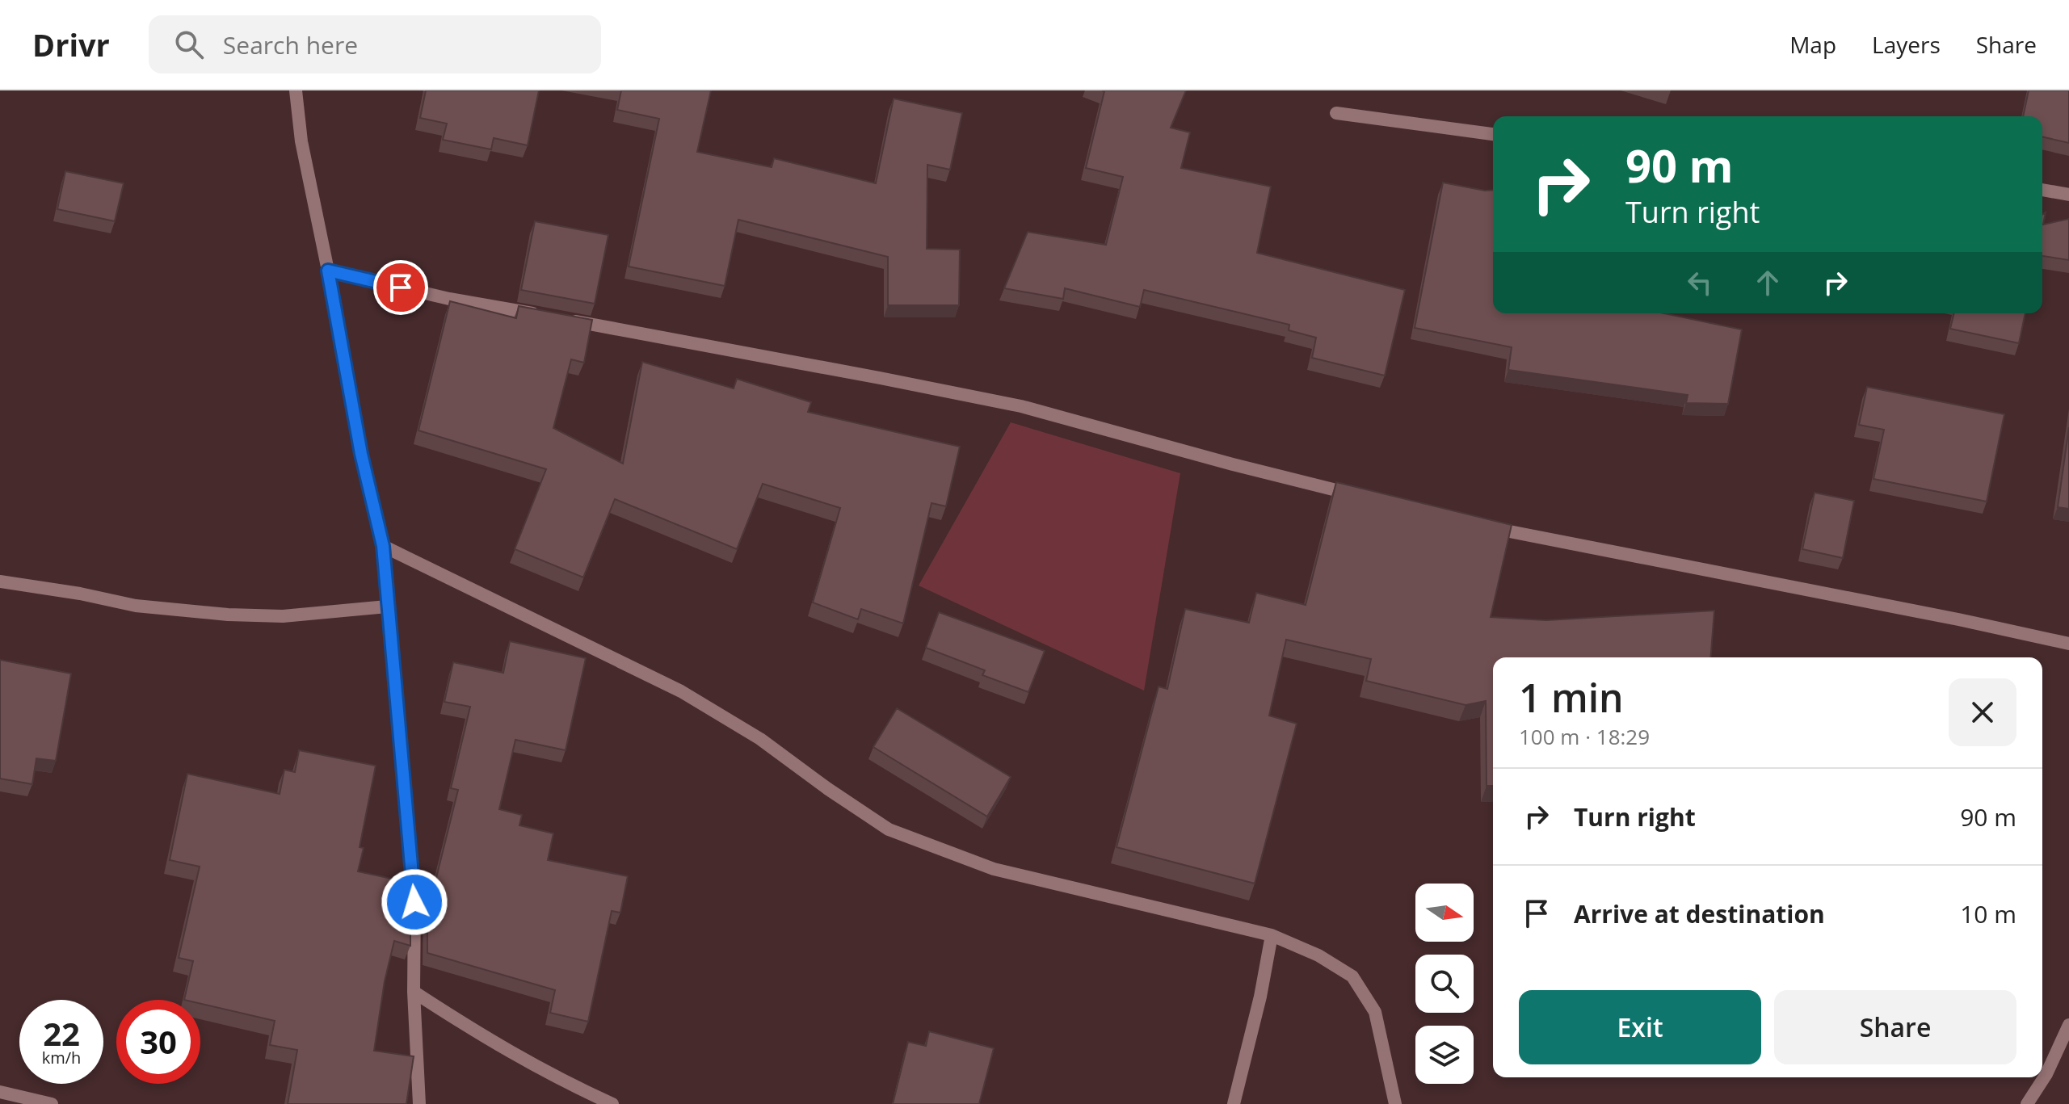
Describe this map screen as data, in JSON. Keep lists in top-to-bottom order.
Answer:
{
  "north": "right",
  "page": {
    "header": "Drivr",
    "search": "Search here",
    "nav": ["Map", "Layers", "Share"],
    "turn": ["90 m", "Turn right"],
    "heading": ["1 min", "100 m · 18:29"],
    "list": [
      {
        "name": "Turn right",
        "value": "90 m"
      },
      {
        "name": "Arrive at destination",
        "value": "10 m"
      }
    ],
    "buttons": ["Exit", "Share"],
    "speed": "22 km/h",
    "limit": "30"
  }
}
